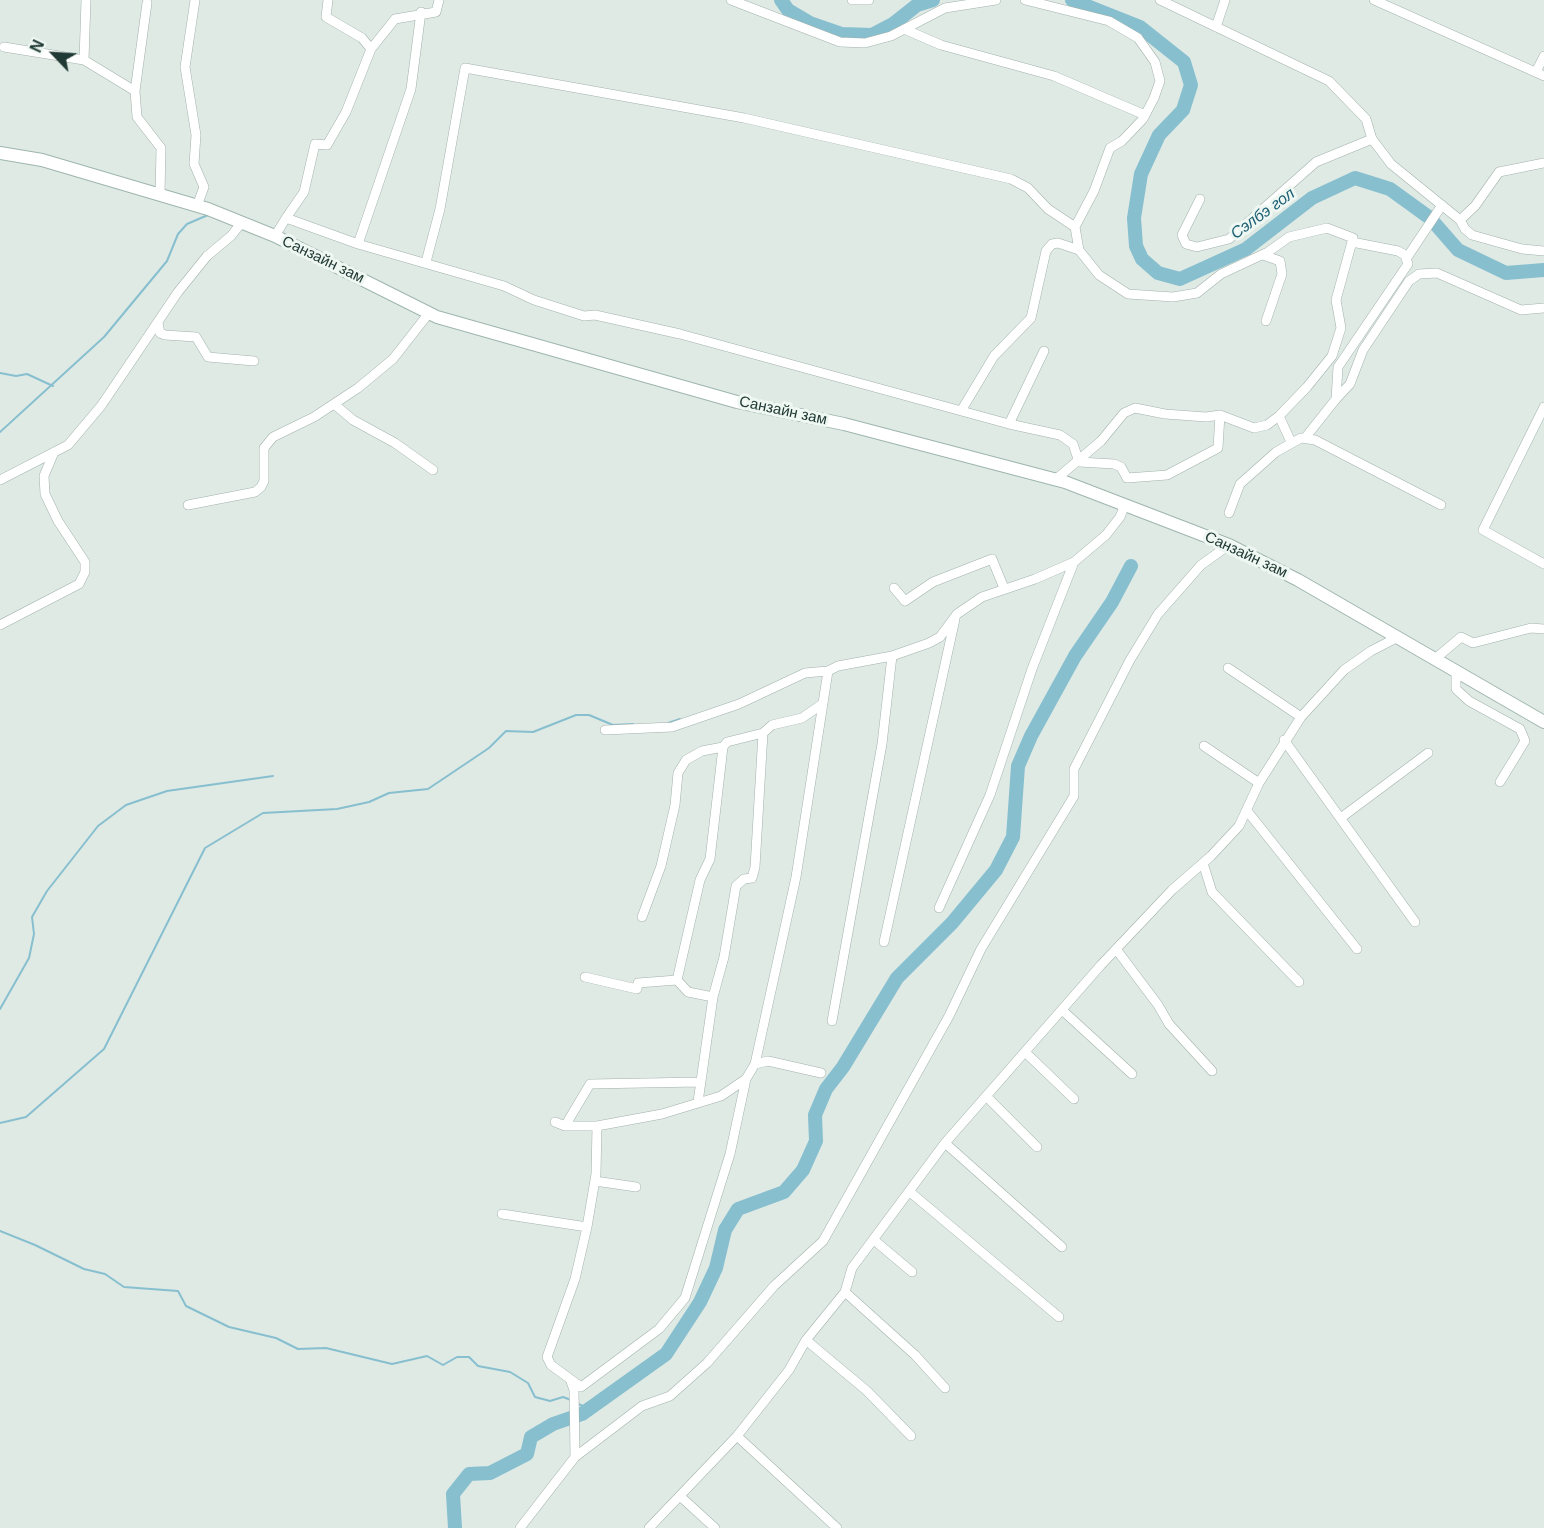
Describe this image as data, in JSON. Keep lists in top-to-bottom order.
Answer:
{
  "streets": {
    "main road": ["Санзайн зам"]
  },
  "water": ["Сэлбэ гол"],
  "north": "top left"
}
